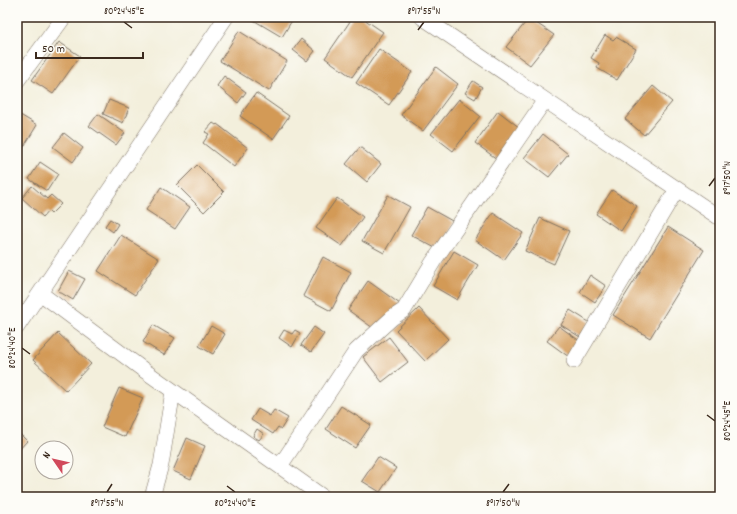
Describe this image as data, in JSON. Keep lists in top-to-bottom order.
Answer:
{
  "scale_bar": "50 m",
  "north": "top left",
  "coordinates": [
    "80°24'45\"E",
    "8°17'55\"N",
    "8°17'50\"N",
    "80°24'40\"E"
  ]
}
